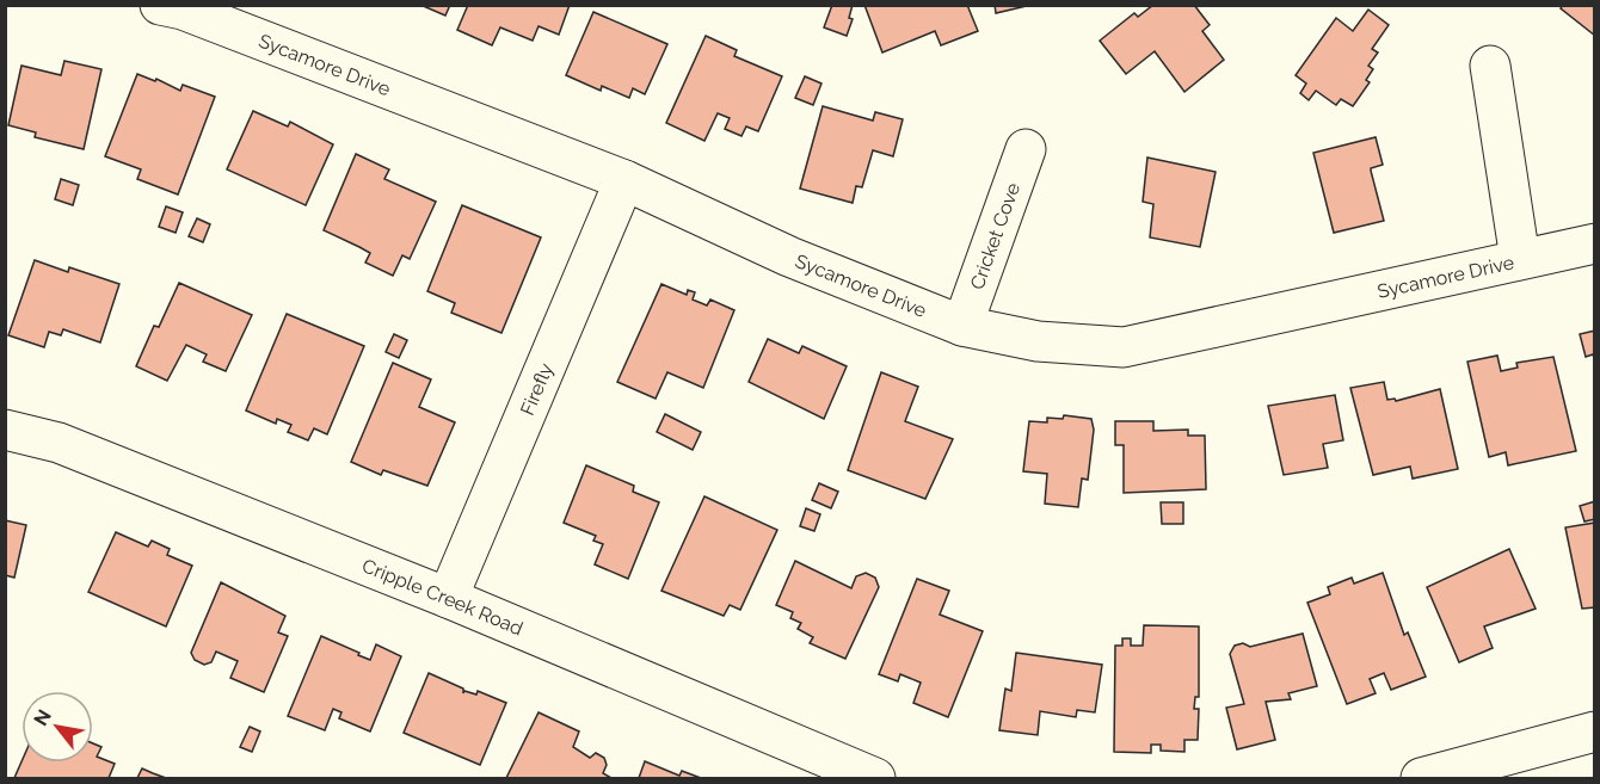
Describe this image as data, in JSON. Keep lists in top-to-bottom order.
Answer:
{
  "streets": {
    "street": [
      "Sycamore Drive",
      "Cricket Cove",
      "Firefly",
      "Cripple Creek Road"
    ]
  },
  "crossings": [
    ["Sycamore Drive", "Cricket Cove"],
    ["Sycamore Drive", "Firefly"],
    ["Firefly", "Cripple Creek Road"]
  ],
  "north": "top left"
}
